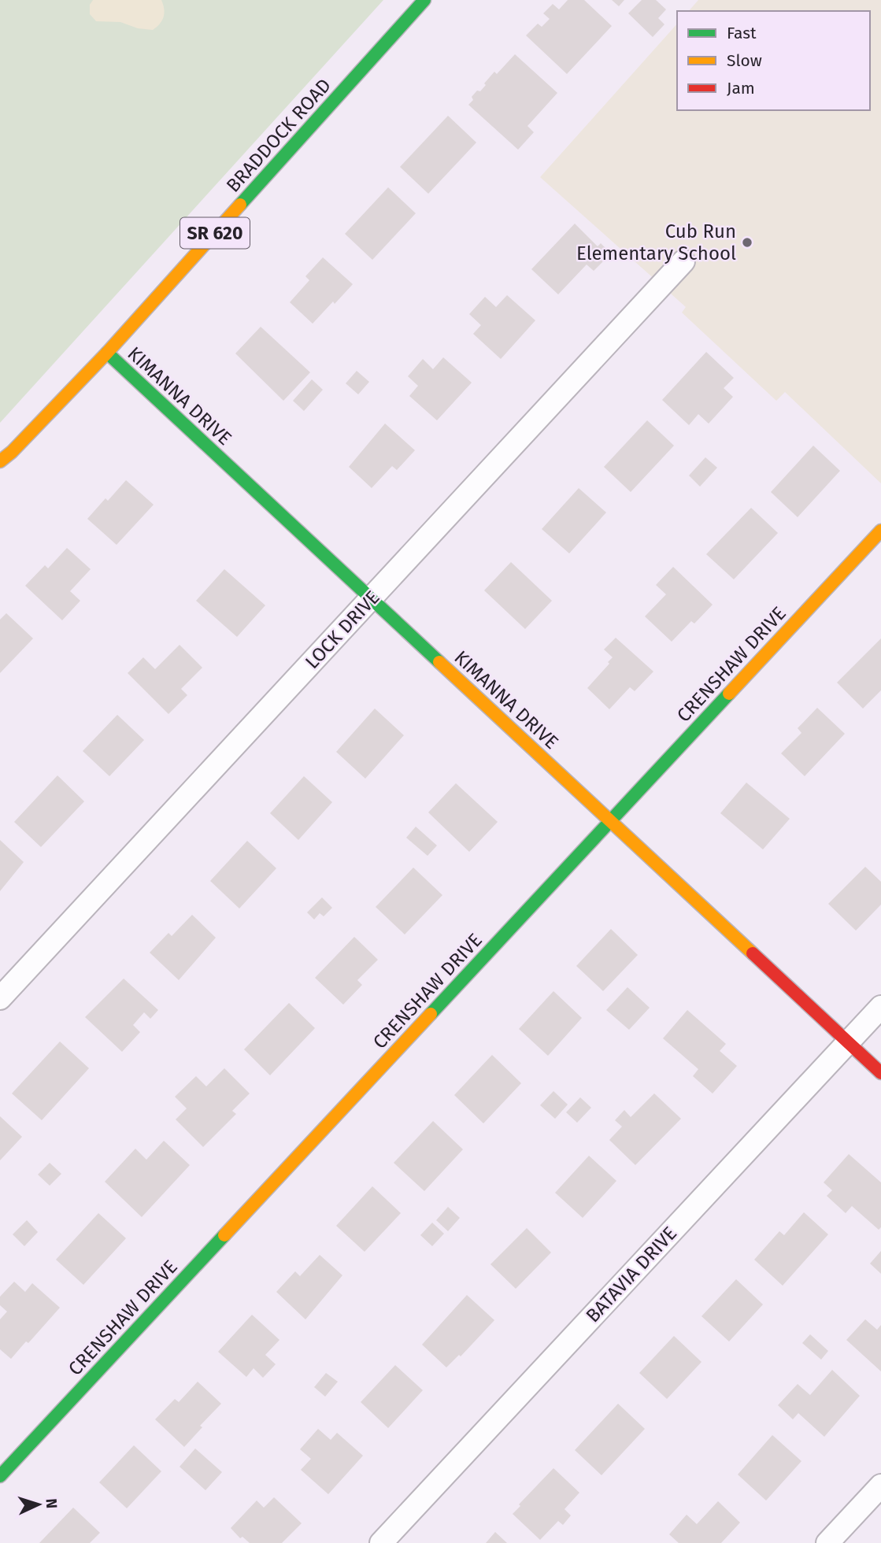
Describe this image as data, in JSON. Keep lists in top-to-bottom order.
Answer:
{
  "streets": {
    "street": [
      "BRADDOCK ROAD",
      "SR 620",
      "KIMANNA DRIVE",
      "LOCK DRIVE",
      "CRENSHAW DRIVE",
      "BATAVIA DRIVE"
    ]
  },
  "crossings": [
    ["BRADDOCK ROAD", "KIMANNA DRIVE"],
    ["KIMANNA DRIVE", "LOCK DRIVE"],
    ["KIMANNA DRIVE", "CRENSHAW DRIVE"],
    ["KIMANNA DRIVE", "BATAVIA DRIVE"]
  ],
  "places": ["Cub Run Elementary School"],
  "legend": ["Fast", "Slow", "Jam"],
  "north": "right"
}
